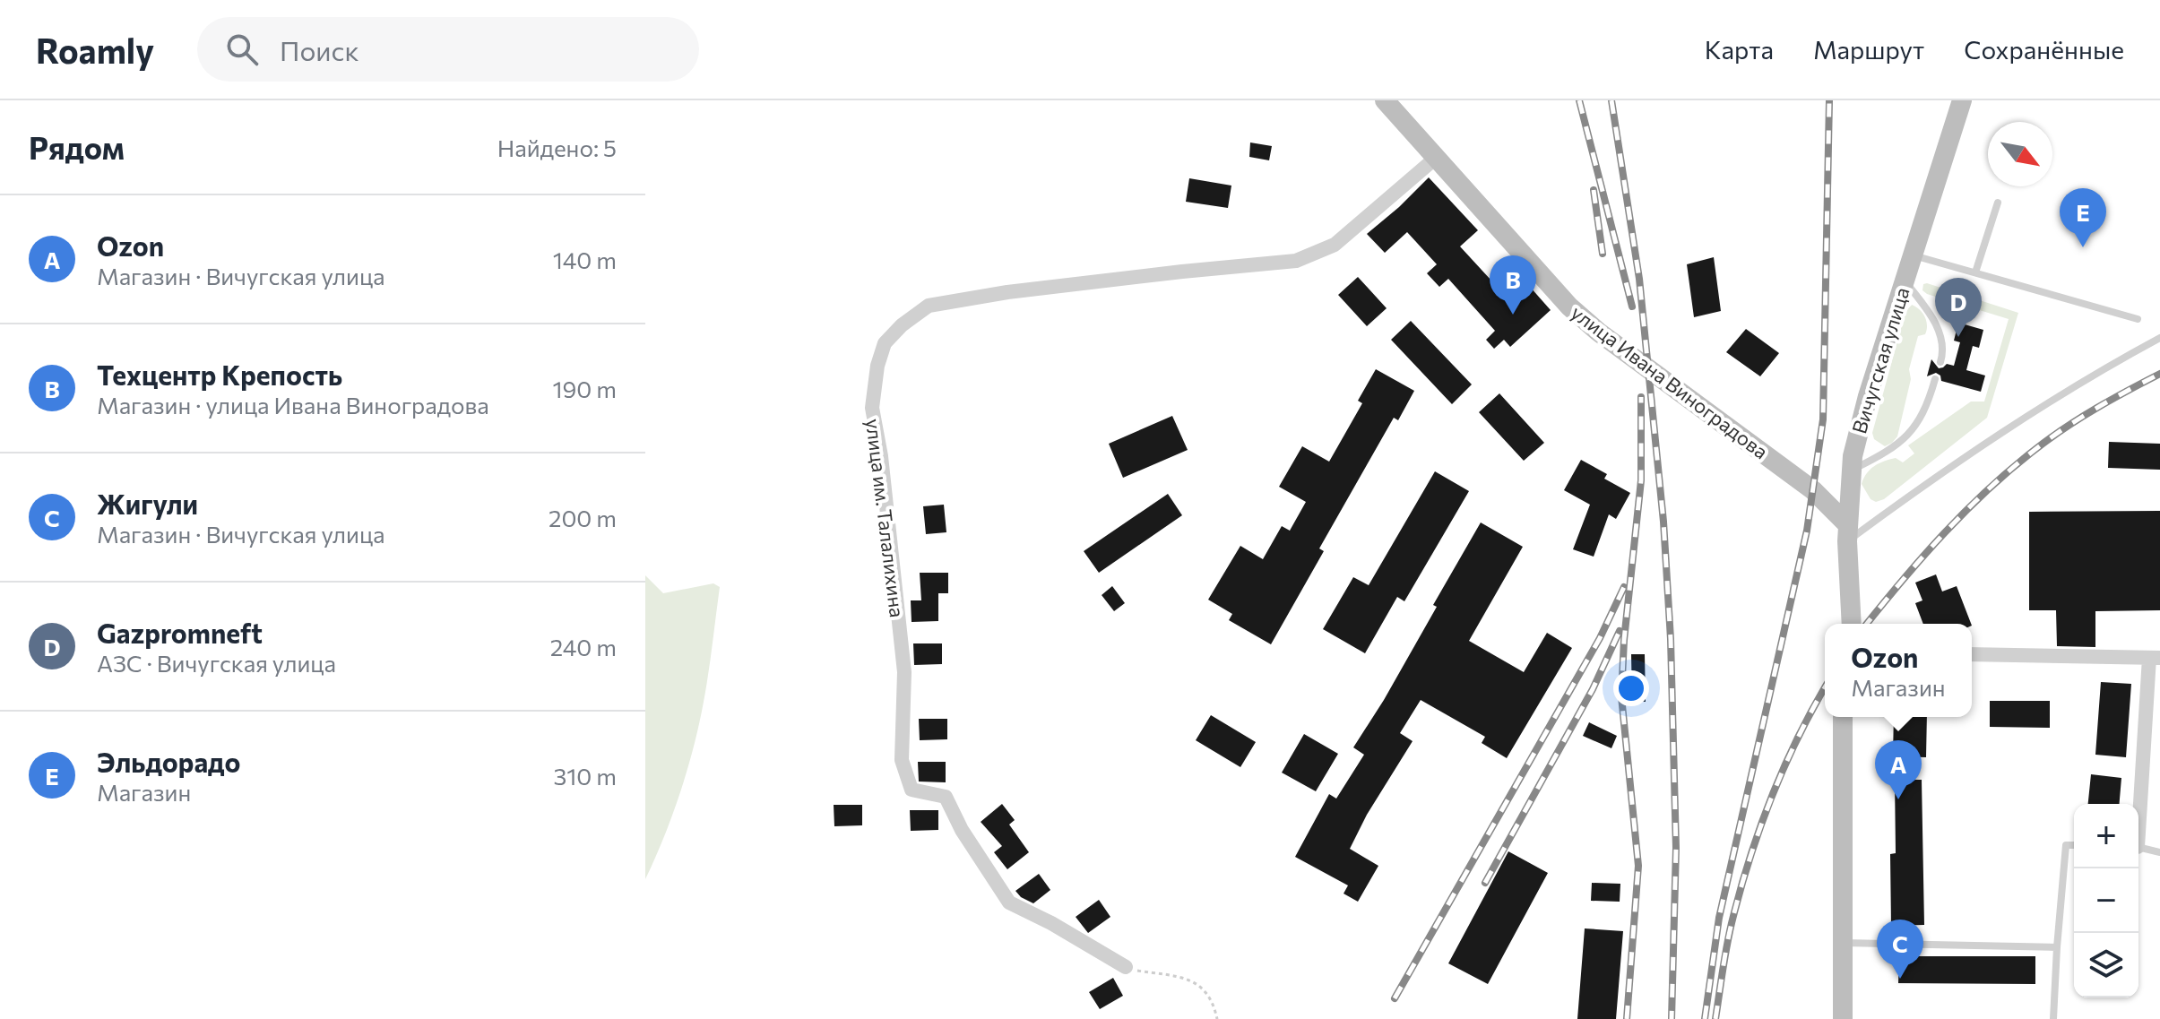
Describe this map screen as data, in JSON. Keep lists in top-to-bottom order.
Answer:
{
  "streets": {
    "main road": ["Вичугская улица", "улица Ивана Виноградова"],
    "street": ["улица им. Талалихина"]
  },
  "crossings": [
    ["Вичугская улица", "улица Ивана Виноградова"],
    ["улица Ивана Виноградова", "улица им. Талалихина"]
  ],
  "north": "bottom right",
  "page": {
    "header": "Roamly",
    "search": "Поиск",
    "nav": ["Карта", "Маршрут", "Сохранённые"],
    "heading": ["Рядом", "Найдено: 5"],
    "pins": [
      "E",
      "B",
      "D",
      "A",
      "C"
    ],
    "list": [
      {
        "mark": "A",
        "name": "Ozon",
        "note": "Магазин · Вичугская улица",
        "value": "140 m"
      },
      {
        "mark": "B",
        "name": "Техцентр Крепость",
        "note": "Магазин · улица Ивана Виноградова",
        "value": "190 m"
      },
      {
        "mark": "C",
        "name": "Жигули",
        "note": "Магазин · Вичугская улица",
        "value": "200 m"
      },
      {
        "mark": "D",
        "name": "Gazpromneft",
        "note": "АЗС · Вичугская улица",
        "value": "240 m"
      },
      {
        "mark": "E",
        "name": "Эльдорадо",
        "note": "Магазин",
        "value": "310 m"
      }
    ],
    "popup": ["Ozon", "Магазин"],
    "map_buttons": ["+", "−"]
  }
}
